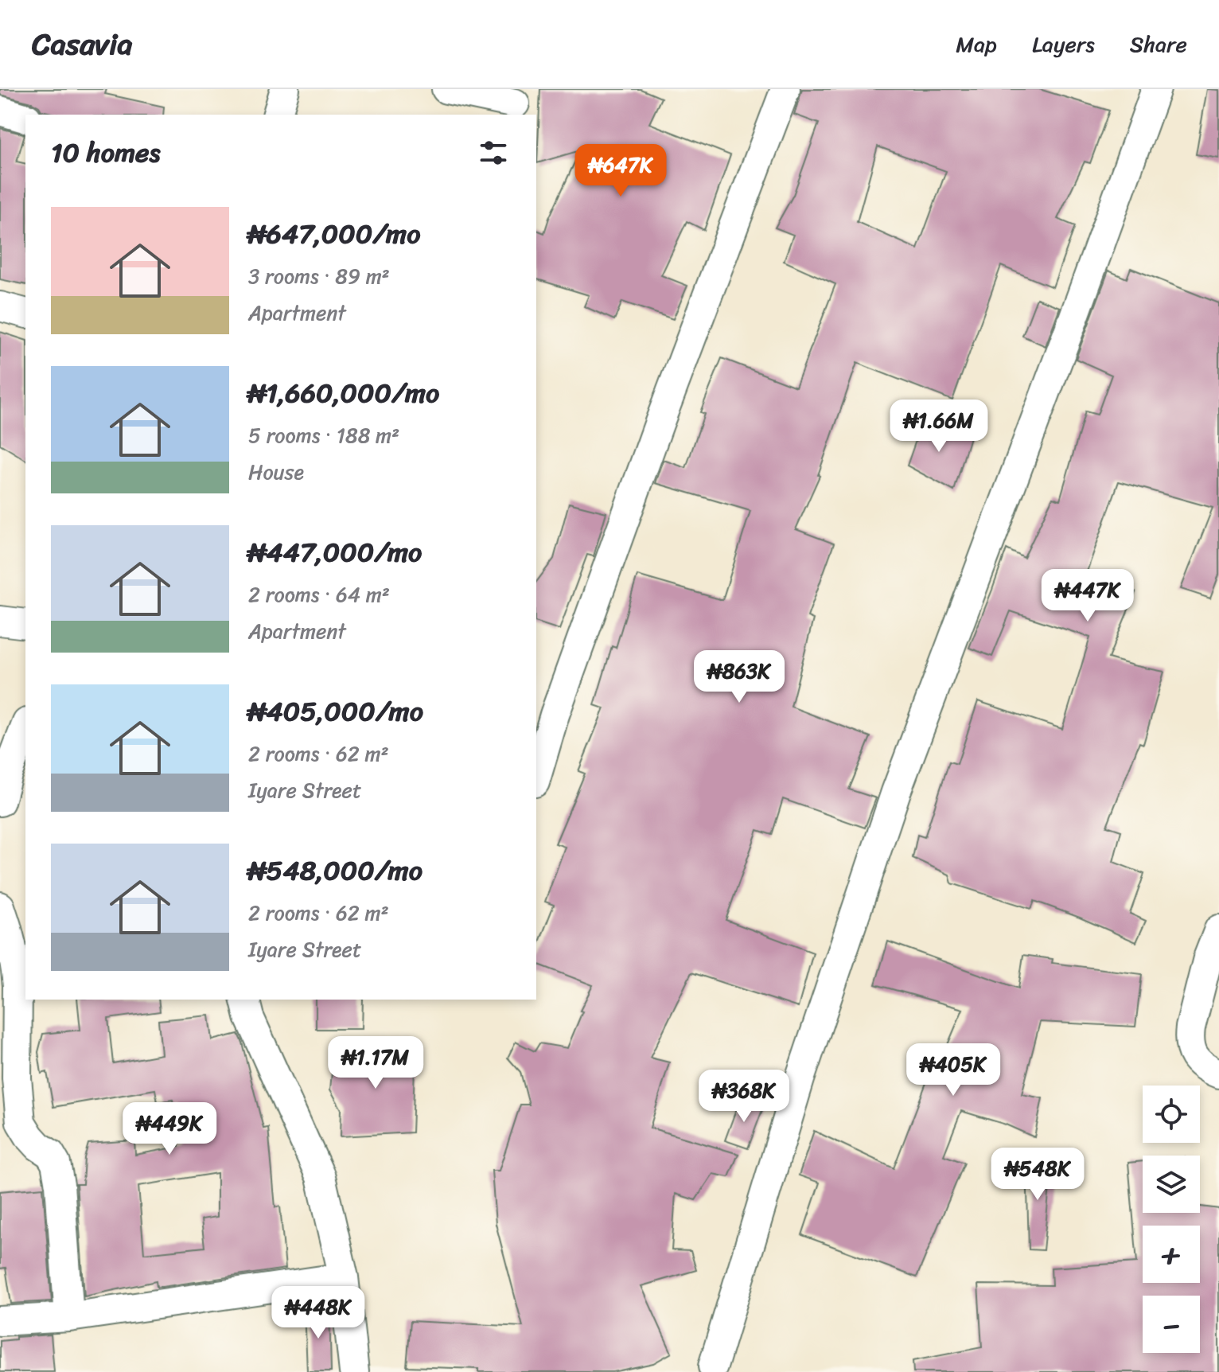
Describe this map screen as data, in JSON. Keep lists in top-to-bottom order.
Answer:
{
  "page": {
    "header": "Casavia",
    "nav": ["Map", "Layers", "Share"],
    "heading": "10 homes",
    "price": [
      "₦647K",
      "₦1.66M",
      "₦447K",
      "₦863K",
      "₦1.17M",
      "₦405K",
      "₦368K",
      "₦449K",
      "₦548K",
      "₦448K"
    ],
    "list": [
      {
        "name": "₦647,000/mo",
        "note": "3 rooms · 89 m² · Apartment"
      },
      {
        "name": "₦1,660,000/mo",
        "note": "5 rooms · 188 m² · House"
      },
      {
        "name": "₦447,000/mo",
        "note": "2 rooms · 64 m² · Apartment"
      },
      {
        "name": "₦405,000/mo",
        "note": "2 rooms · 62 m² · Iyare Street"
      },
      {
        "name": "₦548,000/mo",
        "note": "2 rooms · 62 m² · Iyare Street"
      }
    ],
    "map_buttons": ["+", "−"]
  }
}
